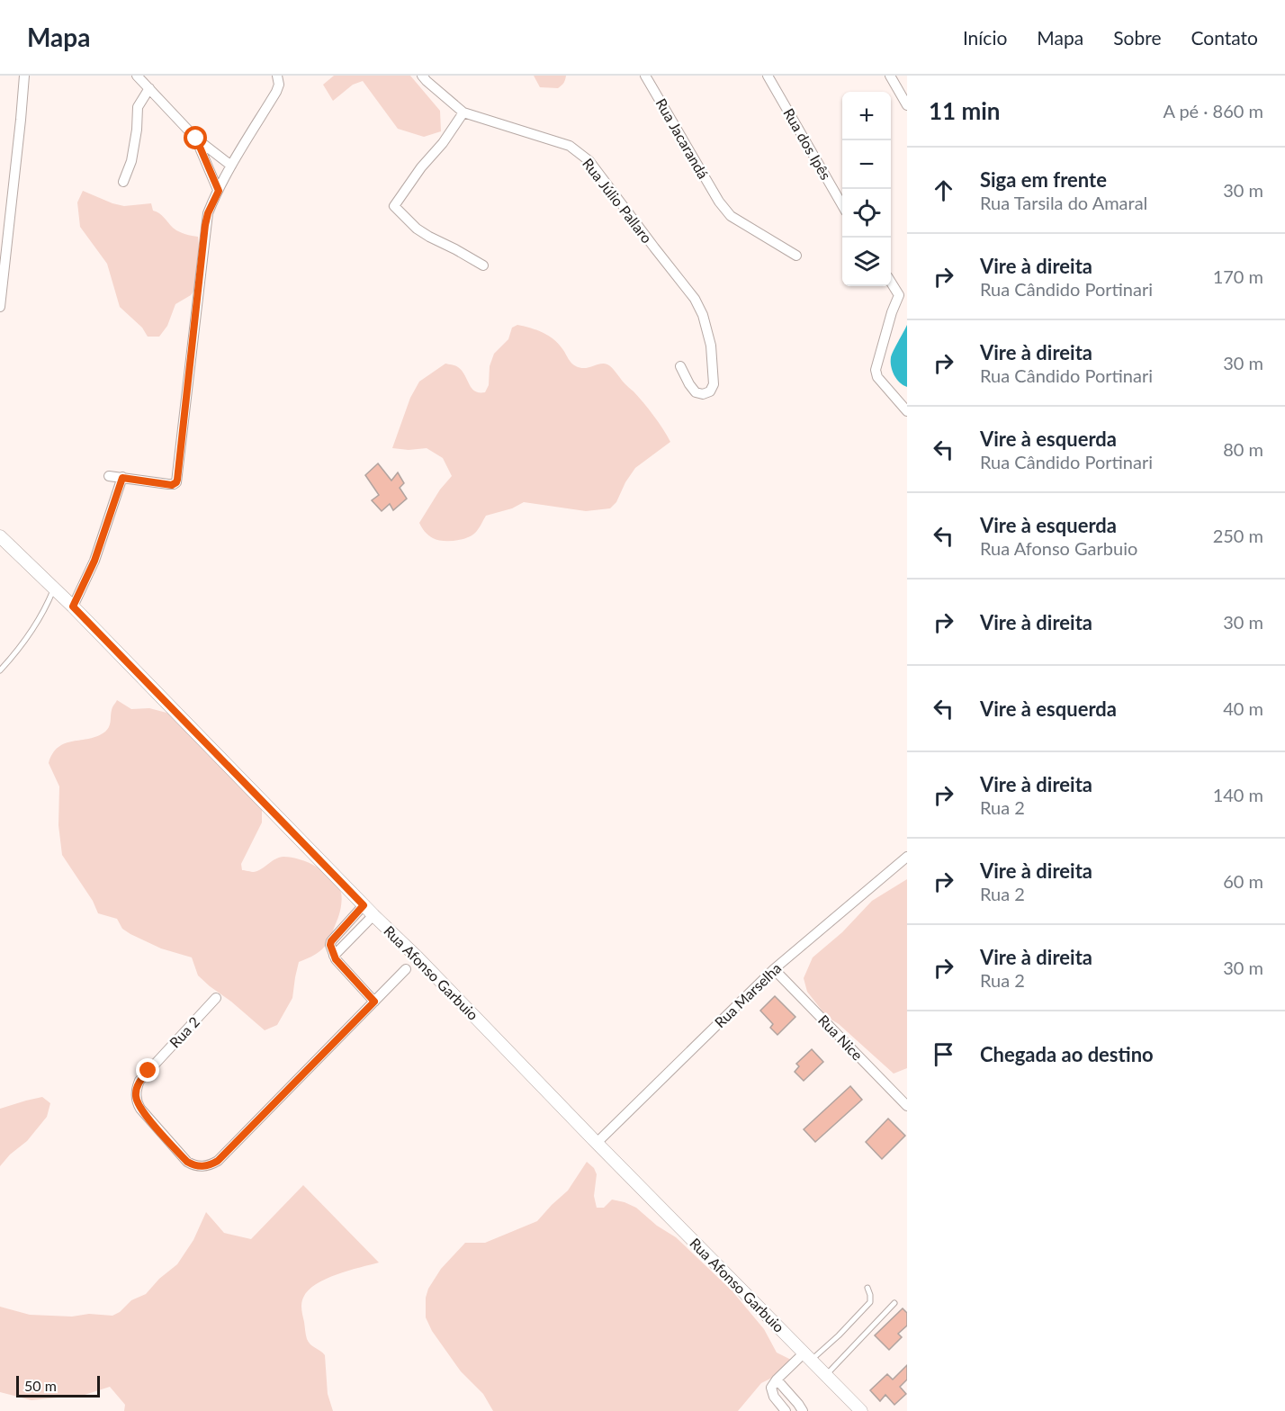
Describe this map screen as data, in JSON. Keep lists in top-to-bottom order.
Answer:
{
  "streets": {
    "street": [
      "Rua Jacarandá",
      "Rua dos Ipês",
      "Rua Júlio Pallaro",
      "Rua Afonso Garbuio",
      "Rua Marselha",
      "Rua 2",
      "Rua Nice"
    ]
  },
  "crossings": [
    ["Rua Afonso Garbuio", "Rua Marselha"],
    ["Rua Marselha", "Rua Nice"]
  ],
  "scale_bar": "50 m",
  "page": {
    "header": "Mapa",
    "nav": [
      "Início",
      "Mapa",
      "Sobre",
      "Contato"
    ],
    "heading": ["11 min", "A pé · 860 m"],
    "map_buttons": ["+", "−"],
    "list": [
      ["Siga em frente", "Rua Tarsila do Amaral", "30 m"],
      ["Vire à direita", "Rua Cândido Portinari", "170 m"],
      ["Vire à direita", "Rua Cândido Portinari", "30 m"],
      ["Vire à esquerda", "Rua Cândido Portinari", "80 m"],
      ["Vire à esquerda", "Rua Afonso Garbuio", "250 m"],
      ["Vire à direita", "30 m"],
      ["Vire à esquerda", "40 m"],
      ["Vire à direita", "Rua 2", "140 m"],
      ["Vire à direita", "Rua 2", "60 m"],
      ["Vire à direita", "Rua 2", "30 m"],
      "Chegada ao destino"
    ],
    "scale": "50 m"
  }
}
